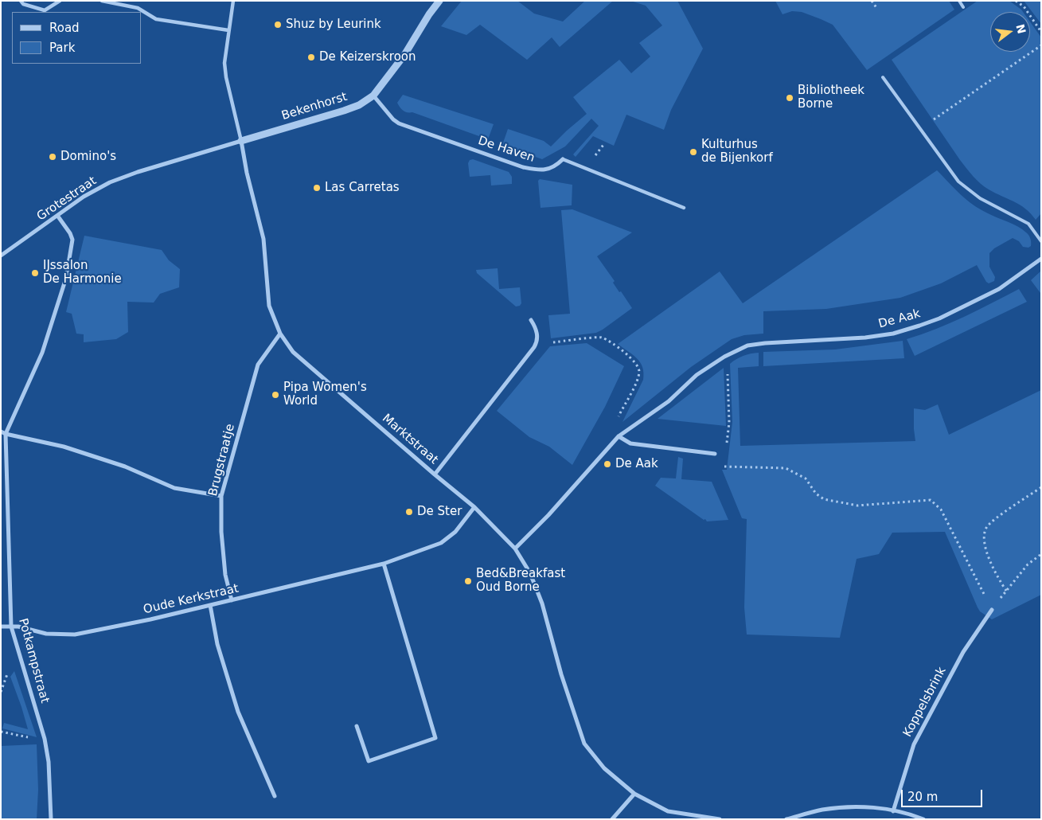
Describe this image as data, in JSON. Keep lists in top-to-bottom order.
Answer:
{
  "streets": {
    "street": [
      "Bekenhorst",
      "De Haven",
      "Grotestraat",
      "De Aak",
      "Marktstraat",
      "Brugstraatje",
      "Oude Kerkstraat",
      "Potkampstraat",
      "Koppelsbrink"
    ]
  },
  "crossings": [
    ["Bekenhorst", "De Haven"],
    ["Bekenhorst", "Grotestraat"],
    ["Bekenhorst", "Marktstraat"],
    ["Grotestraat", "Marktstraat"],
    ["Grotestraat", "Potkampstraat"],
    ["Marktstraat", "Brugstraatje"],
    ["Marktstraat", "Oude Kerkstraat"],
    ["Brugstraatje", "Oude Kerkstraat"],
    ["Oude Kerkstraat", "Potkampstraat"]
  ],
  "places": [
    "Shuz by Leurink",
    "De Keizerskroon",
    "Bibliotheek Borne",
    "Kulturhus de Bijenkorf",
    "Domino's",
    "Las Carretas",
    "IJssalon De Harmonie",
    "Pipa Women's World",
    "De Aak",
    "De Ster",
    "Bed&Breakfast Oud Borne"
  ],
  "legend": ["Road", "Park"],
  "scale_bar": "20 m",
  "north": "right"
}
